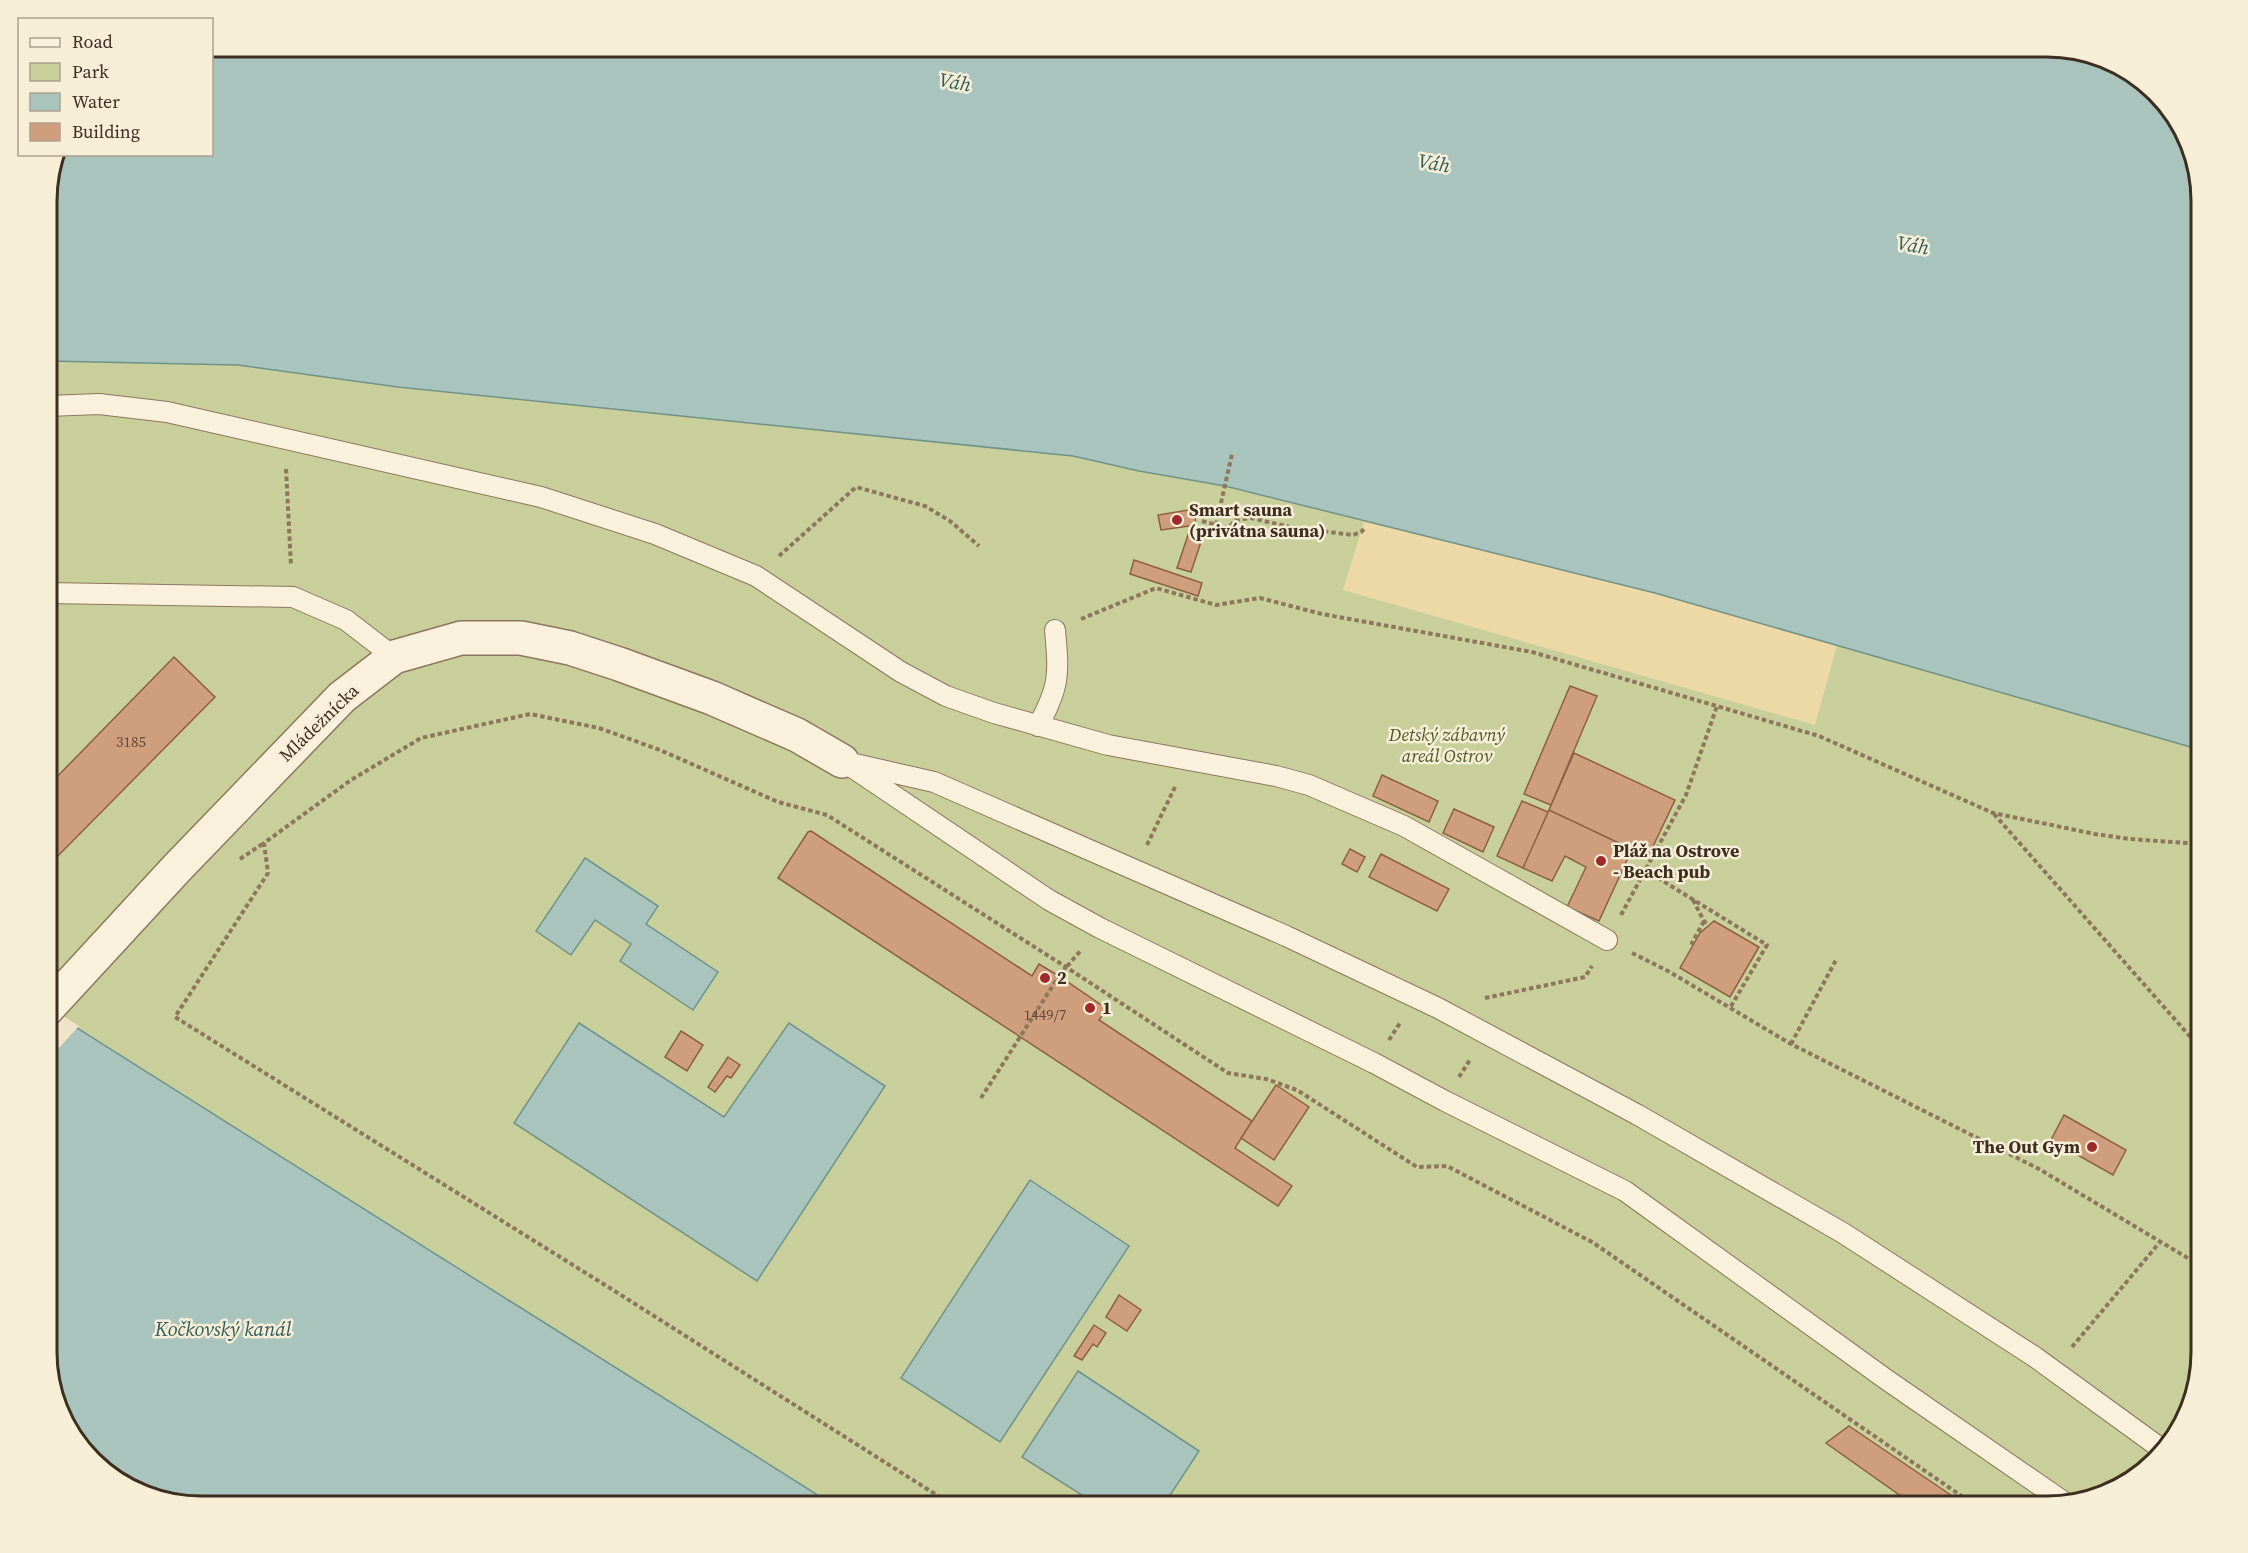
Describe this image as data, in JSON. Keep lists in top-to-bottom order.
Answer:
{
  "streets": {
    "street": ["Mládežnícka"]
  },
  "water": ["Váh", "Kočkovský kanál"],
  "parks": ["Detský zábavný areál Ostrov"],
  "places": [
    "Smart sauna (privátna sauna)",
    "Pláž na Ostrove - Beach pub",
    "2",
    "1",
    "The Out Gym"
  ],
  "house_numbers": ["3185", "1449/7"],
  "legend": [
    "Road",
    "Park",
    "Water",
    "Building"
  ]
}
